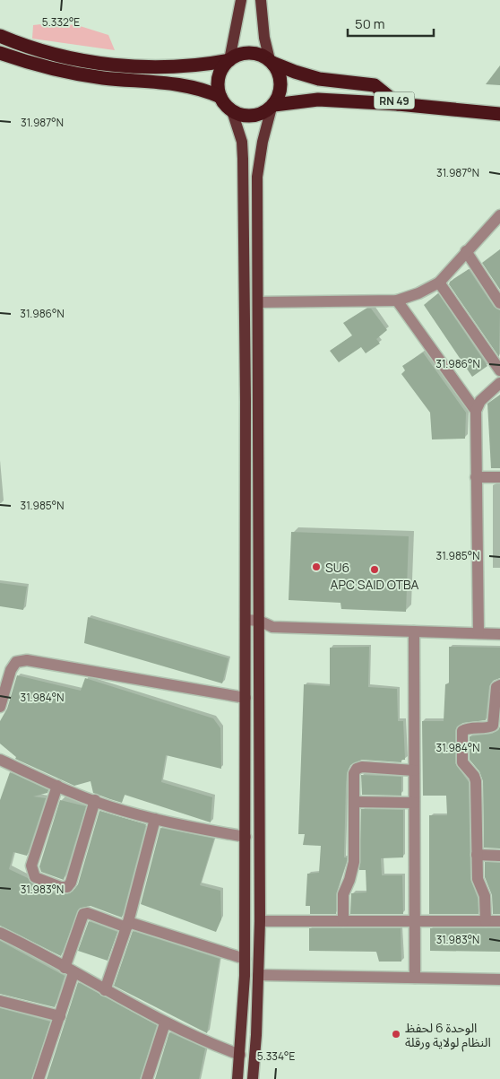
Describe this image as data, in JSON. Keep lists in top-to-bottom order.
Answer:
{
  "streets": {
    "highway": ["RN 49"]
  },
  "places": ["SU6", "APC SAID OTBA", "الوحدة 6 لحفظ النظام لولاية ورقلة"],
  "scale_bar": "50 m",
  "coordinates": [
    "5.332°E",
    "31.987°N",
    "31.986°N",
    "31.985°N",
    "31.984°N",
    "31.983°N",
    "5.334°E"
  ]
}
